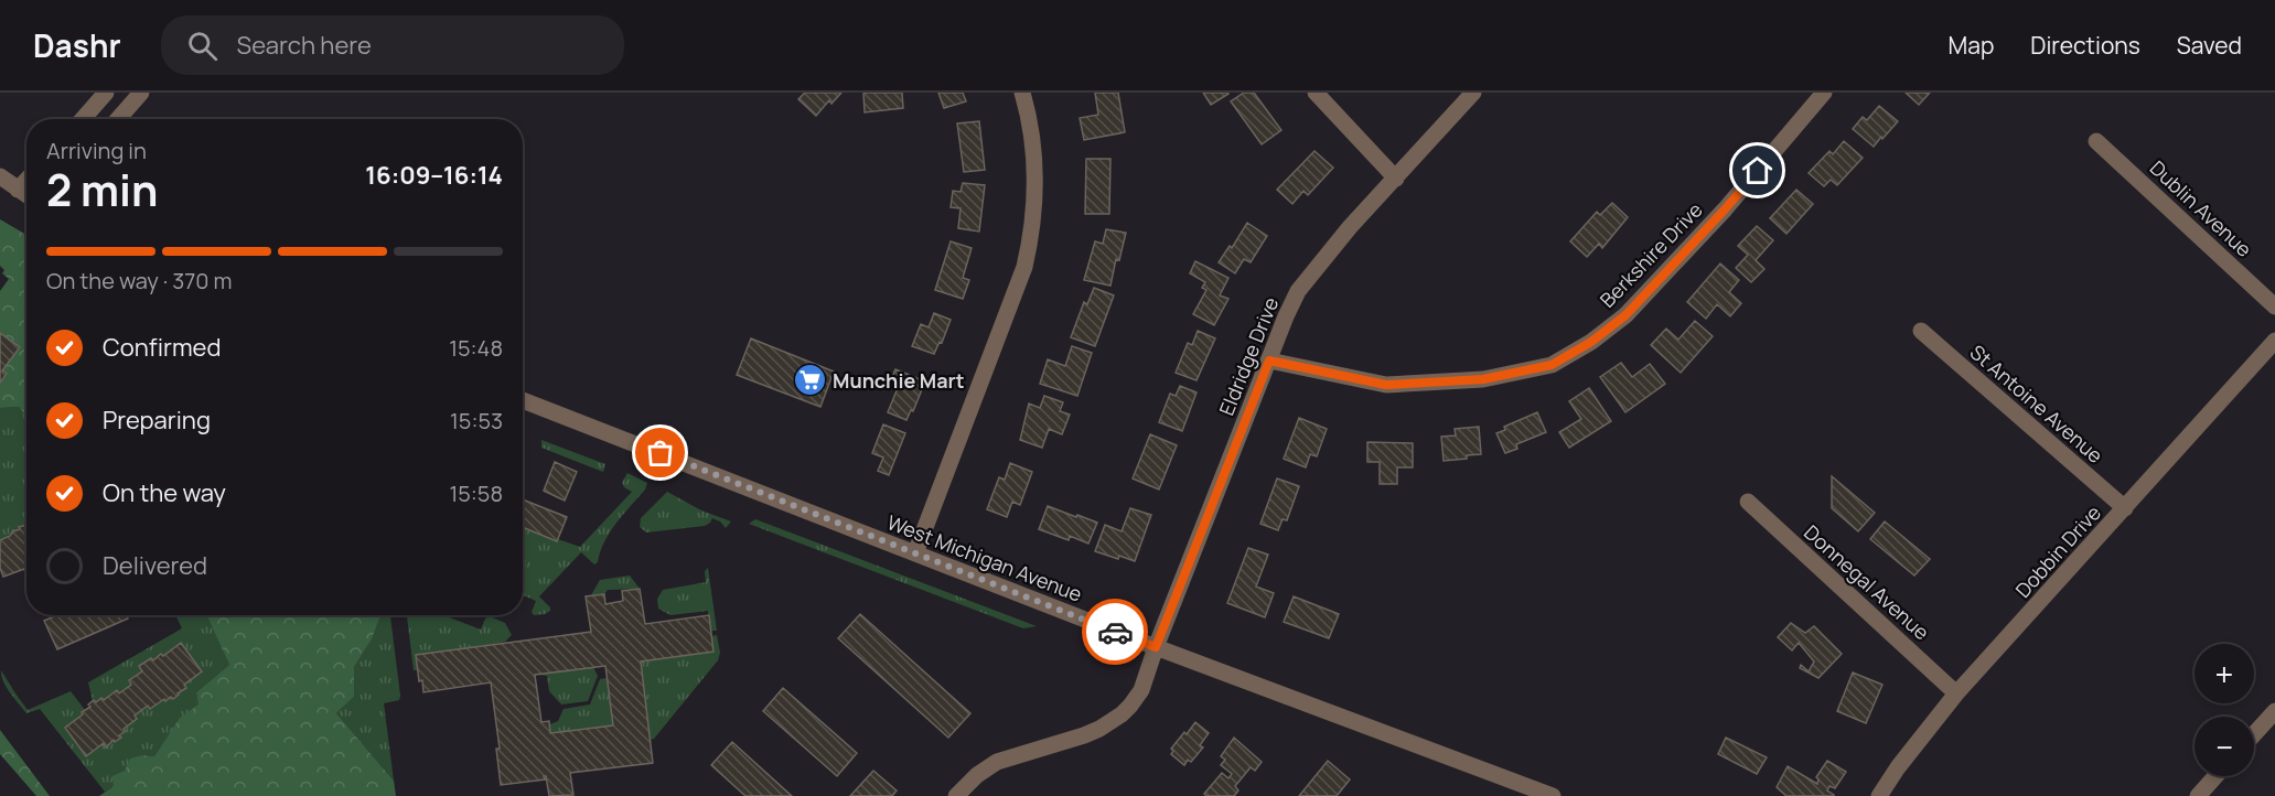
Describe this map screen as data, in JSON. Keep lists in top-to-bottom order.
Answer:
{
  "streets": {
    "street": [
      "Dublin Avenue",
      "Berkshire Drive",
      "Eldridge Drive",
      "St Antoine Avenue",
      "Dobbin Drive",
      "West Michigan Avenue",
      "Donnegal Avenue"
    ]
  },
  "crossings": [
    ["Berkshire Drive", "Eldridge Drive"],
    ["Eldridge Drive", "West Michigan Avenue"],
    ["St Antoine Avenue", "Dobbin Drive"],
    ["Dobbin Drive", "Donnegal Avenue"]
  ],
  "places": {
    "supermarket": ["Munchie Mart"]
  },
  "page": {
    "header": "Dashr",
    "search": "Search here",
    "nav": ["Map", "Directions", "Saved"],
    "heading": ["2 min", "Arriving in", "16:09–16:14"],
    "bar": "On the way · 370 m",
    "list": [
      ["Confirmed", "15:48"],
      ["Preparing", "15:53"],
      ["On the way", "15:58"],
      "Delivered"
    ],
    "map_buttons": ["+", "−"]
  }
}
